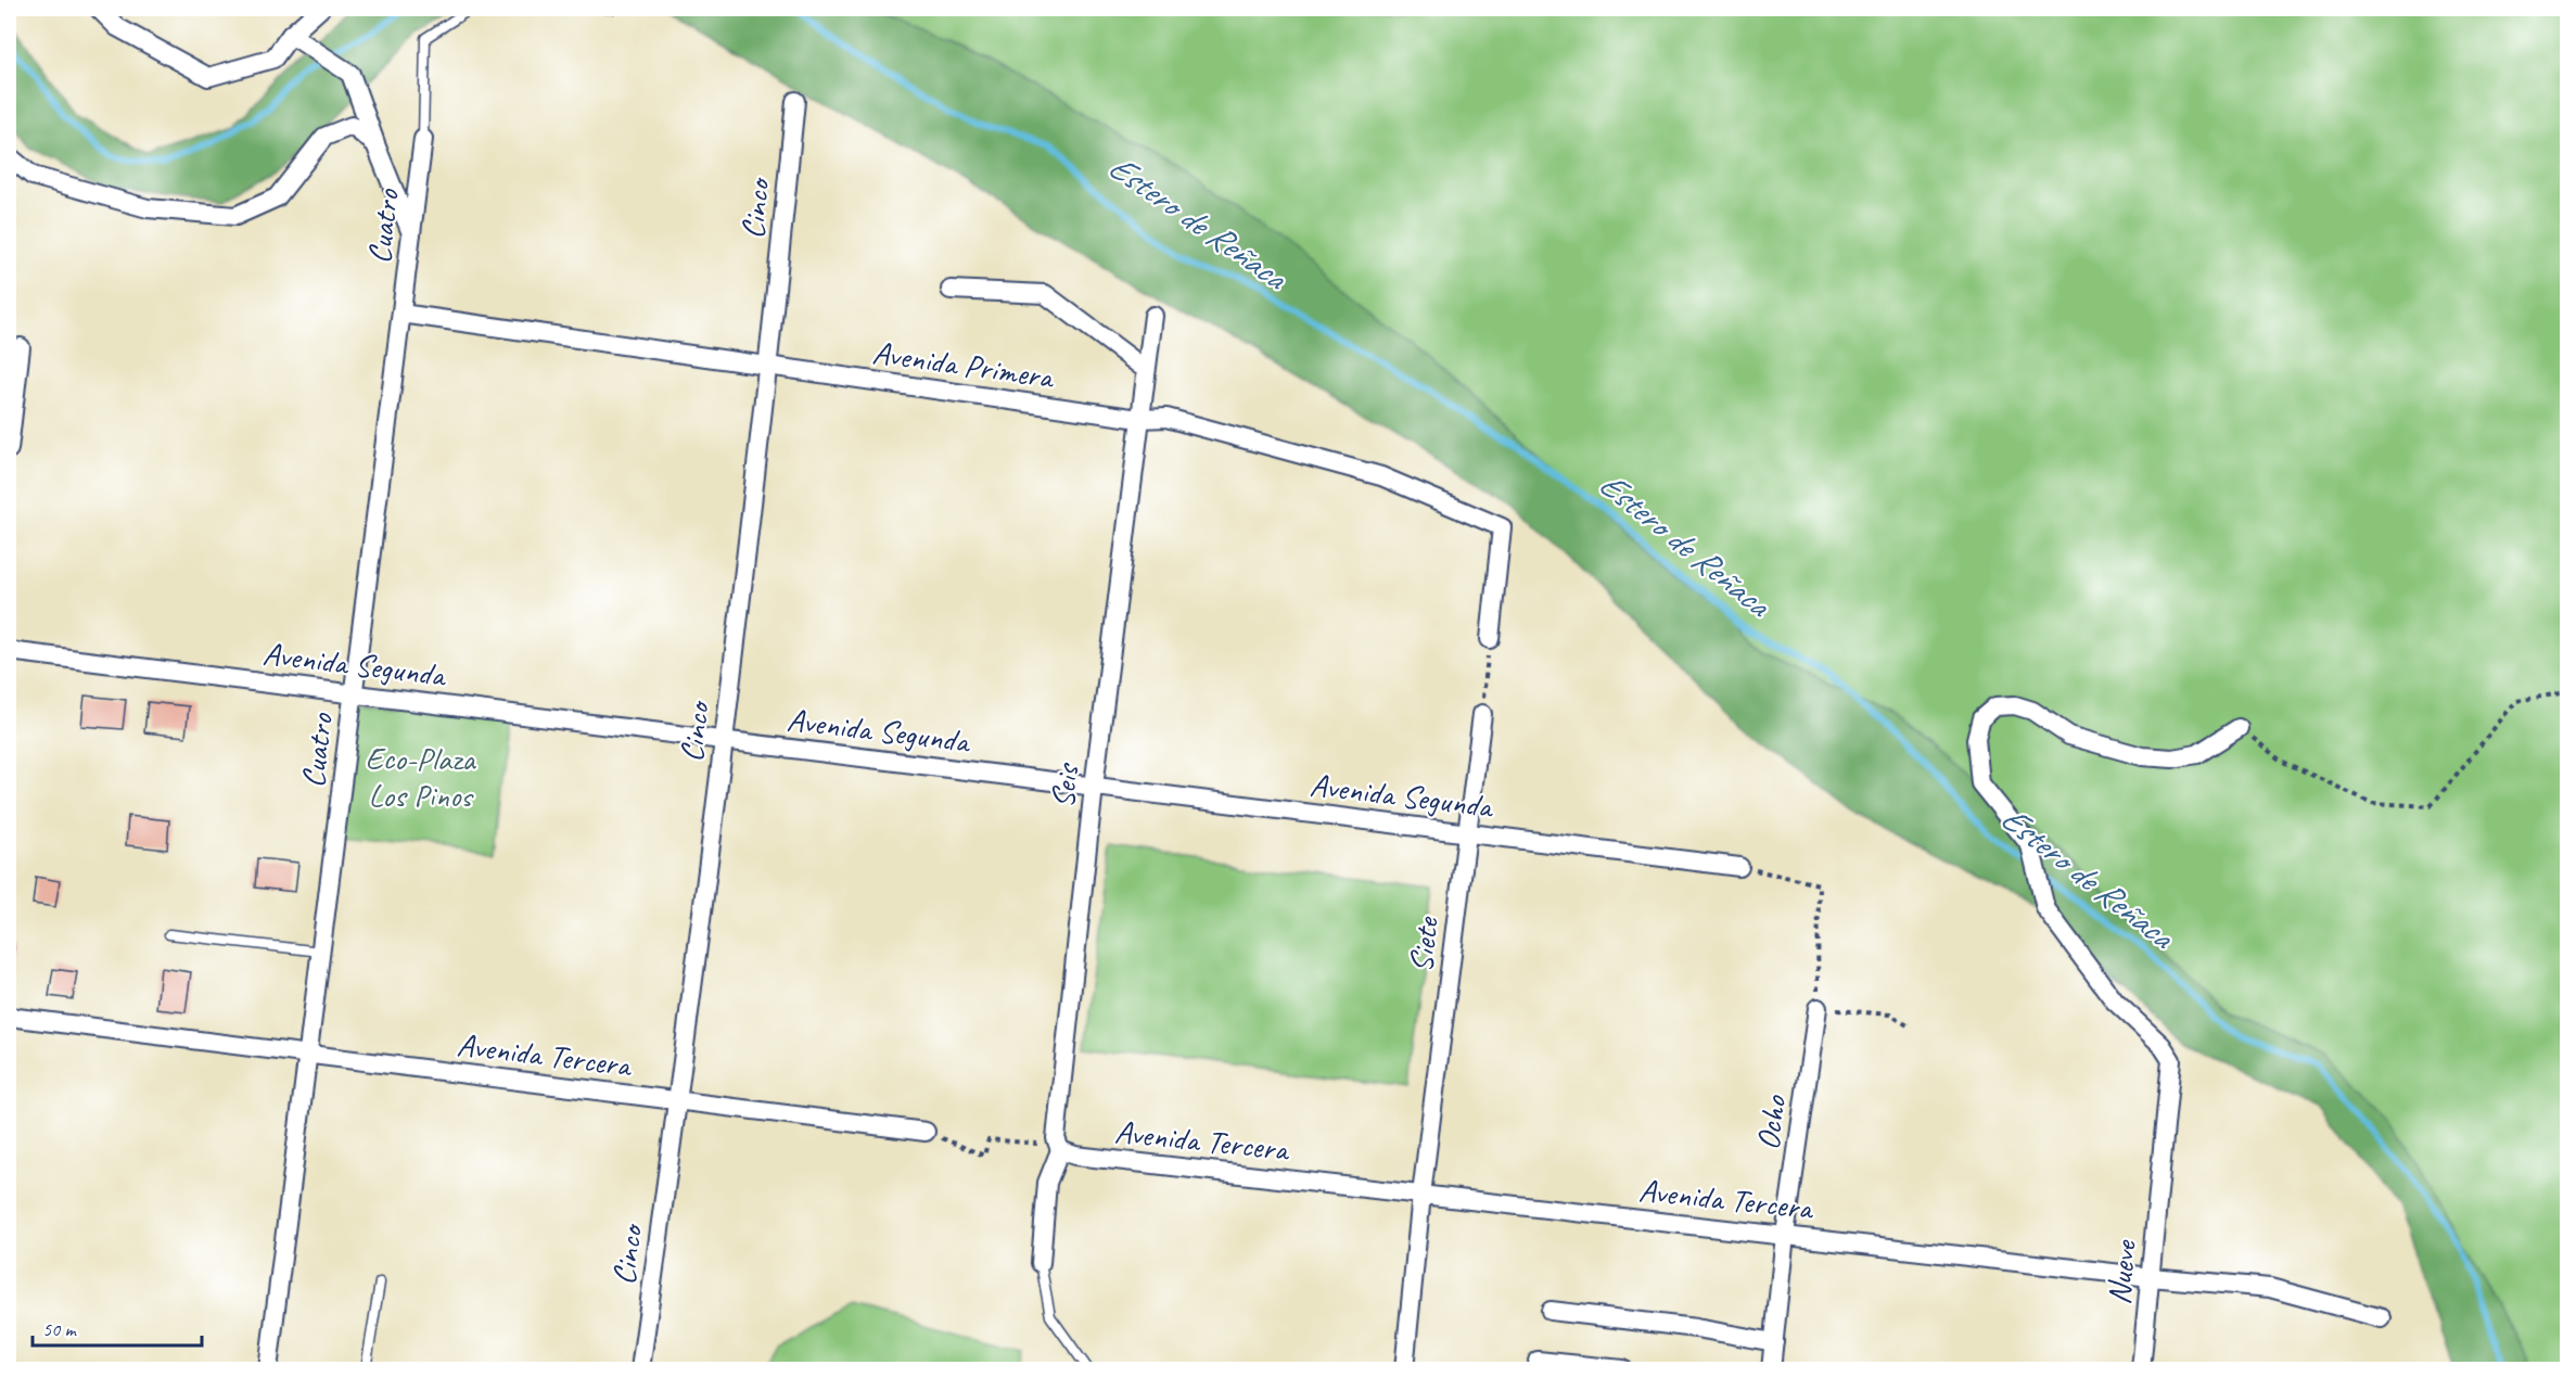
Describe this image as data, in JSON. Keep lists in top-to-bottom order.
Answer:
{
  "streets": {
    "street": [
      "Cinco",
      "Cuatro",
      "Avenida Primera",
      "Avenida Segunda",
      "Seis",
      "Siete",
      "Avenida Tercera",
      "Ocho",
      "Nueve"
    ]
  },
  "crossings": [
    ["Cinco", "Avenida Primera"],
    ["Cinco", "Avenida Segunda"],
    ["Cinco", "Avenida Tercera"],
    ["Cuatro", "Avenida Primera"],
    ["Cuatro", "Avenida Segunda"],
    ["Cuatro", "Avenida Tercera"],
    ["Avenida Primera", "Seis"],
    ["Avenida Segunda", "Seis"],
    ["Avenida Segunda", "Siete"],
    ["Seis", "Avenida Tercera"],
    ["Siete", "Avenida Tercera"],
    ["Avenida Tercera", "Ocho"],
    ["Avenida Tercera", "Nueve"]
  ],
  "water": ["Estero de Reñaca"],
  "parks": ["Eco-Plaza Los Pinos"],
  "scale_bar": "50 m"
}
